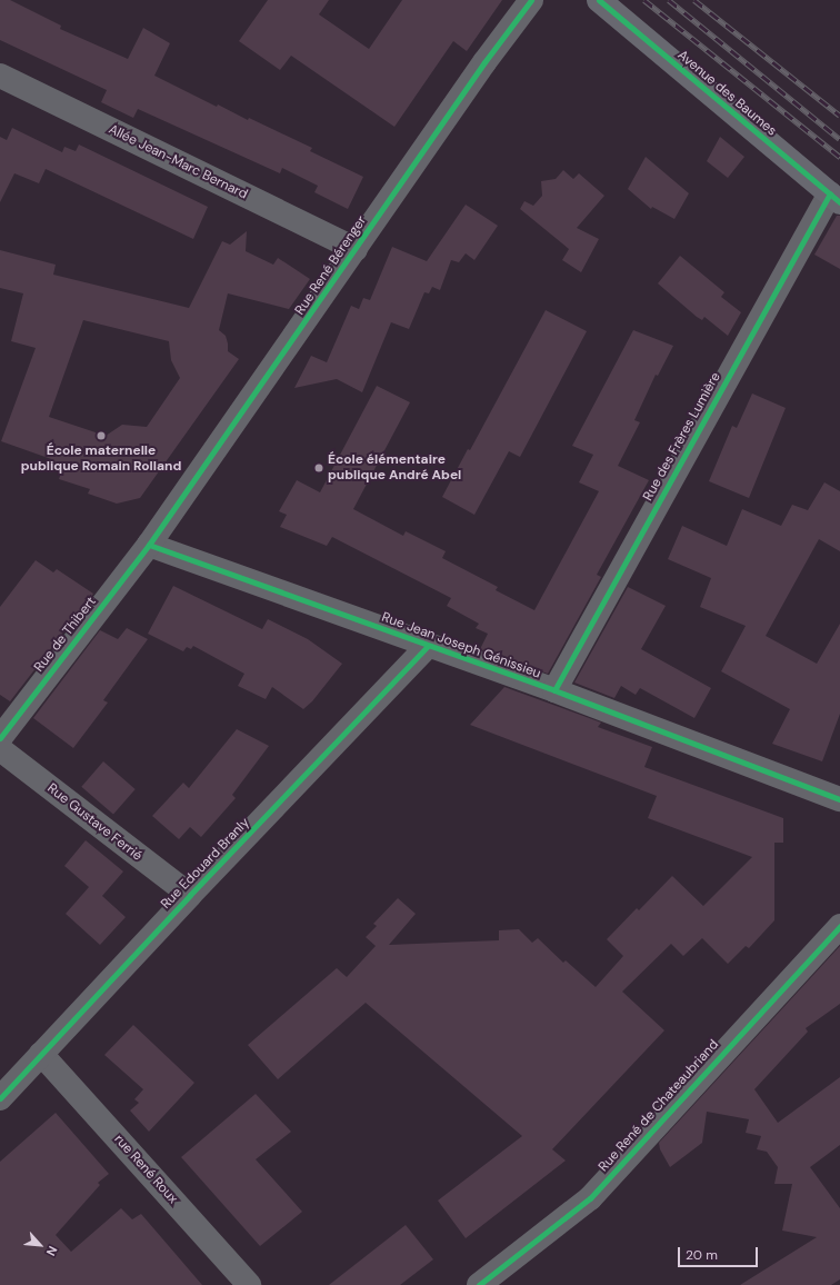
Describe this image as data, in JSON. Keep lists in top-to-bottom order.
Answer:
{
  "streets": {
    "street": [
      "Avenue des Baumes",
      "Allée Jean-Marc Bernard",
      "Rue René Bérenger",
      "Rue des Frères Lumière",
      "Rue de Thibert",
      "Rue Jean Joseph Génissieu",
      "Rue Gustave Ferrié",
      "Rue Edouard Branly",
      "Rue René de Chateaubriand",
      "rue René Roux"
    ]
  },
  "crossings": [
    ["Avenue des Baumes", "Rue des Frères Lumière"],
    ["Allée Jean-Marc Bernard", "Rue René Bérenger"],
    ["Rue René Bérenger", "Rue de Thibert"],
    ["Rue René Bérenger", "Rue Jean Joseph Génissieu"],
    ["Rue des Frères Lumière", "Rue Jean Joseph Génissieu"],
    ["Rue de Thibert", "Rue Jean Joseph Génissieu"],
    ["Rue Jean Joseph Génissieu", "Rue Edouard Branly"],
    ["Rue Gustave Ferrié", "Rue Edouard Branly"],
    ["Rue Edouard Branly", "rue René Roux"]
  ],
  "places": ["École maternelle publique Romain Rolland", "École élémentaire publique André Abel"],
  "scale_bar": "20 m",
  "north": "bottom right"
}
